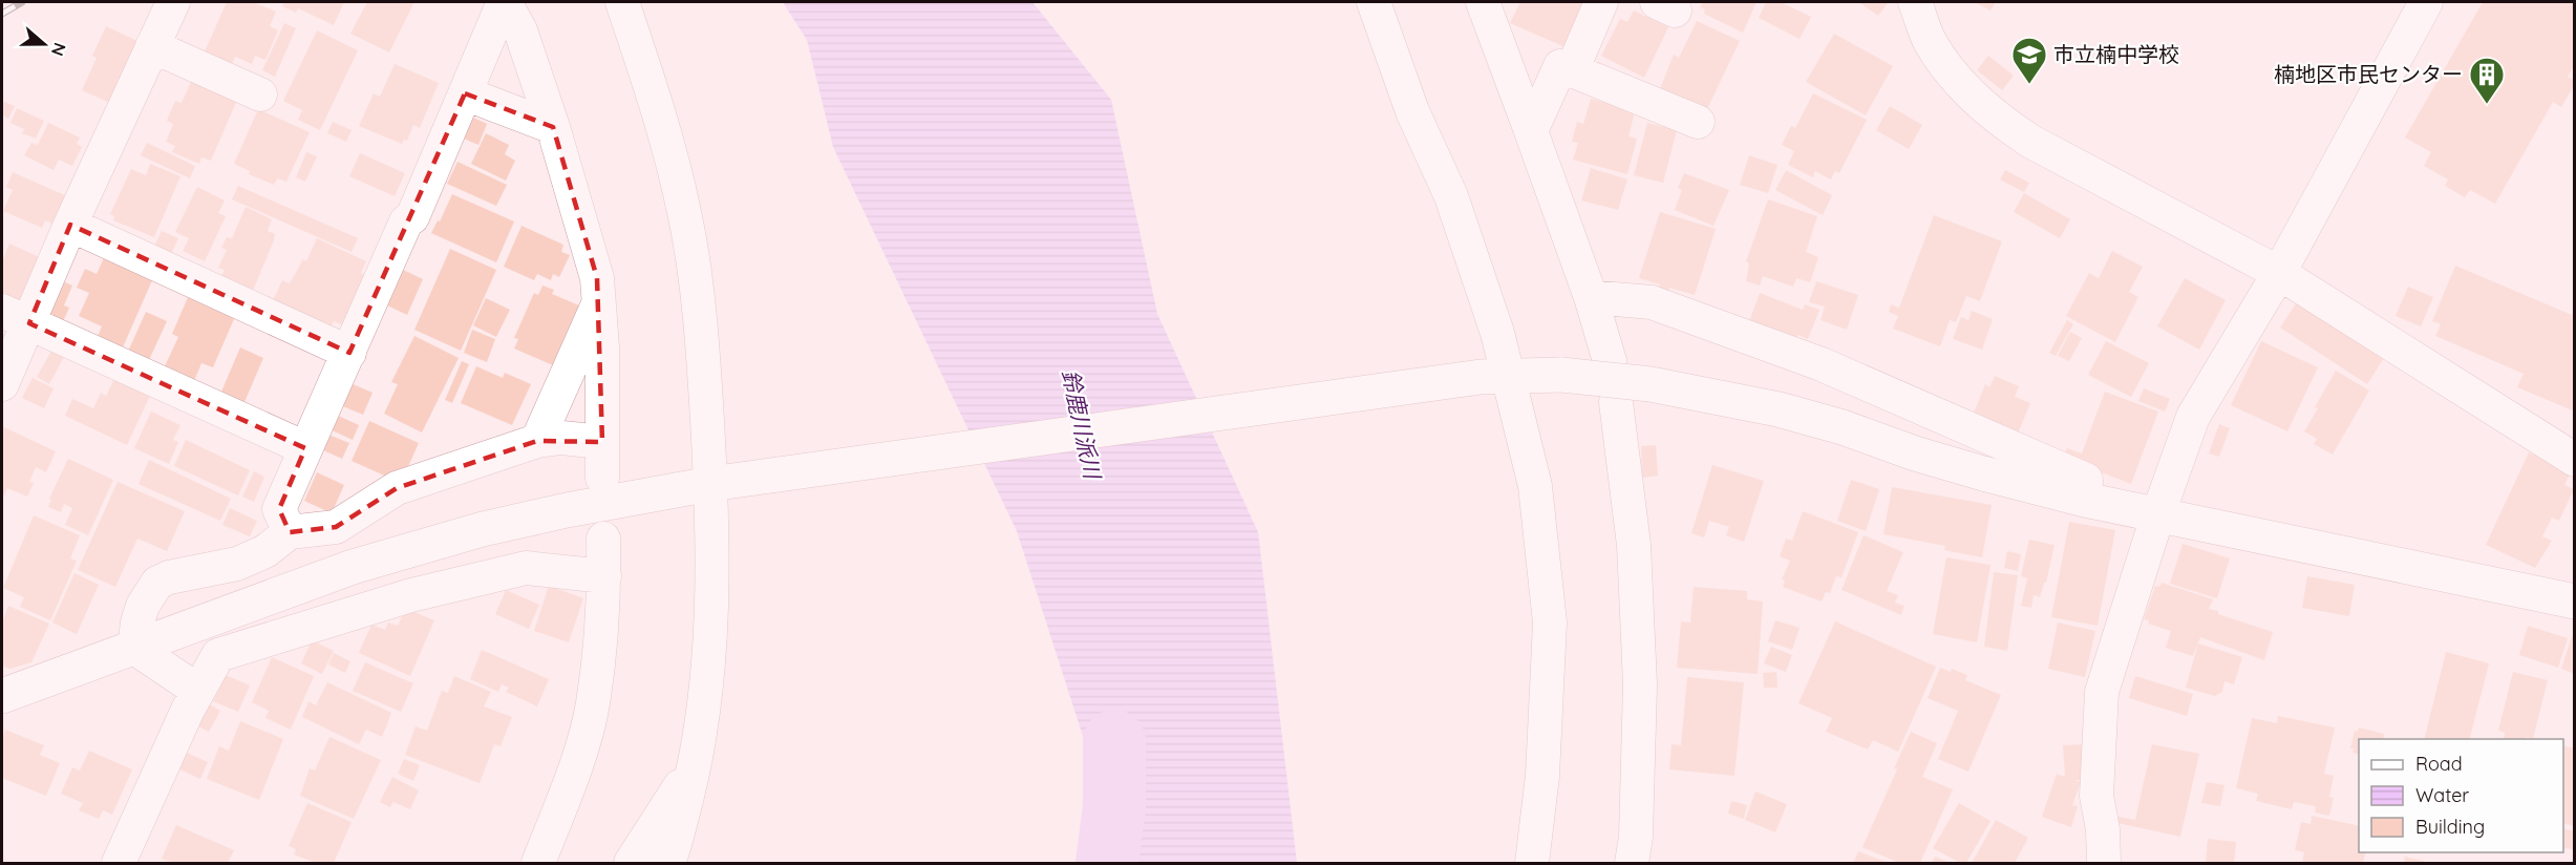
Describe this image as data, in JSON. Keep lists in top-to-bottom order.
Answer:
{
  "water": ["鈴鹿川派川"],
  "places": {
    "school or university": ["市立楠中学校"],
    "building": ["楠地区市民センター"]
  },
  "legend": ["Road", "Water", "Building"],
  "north": "right"
}
